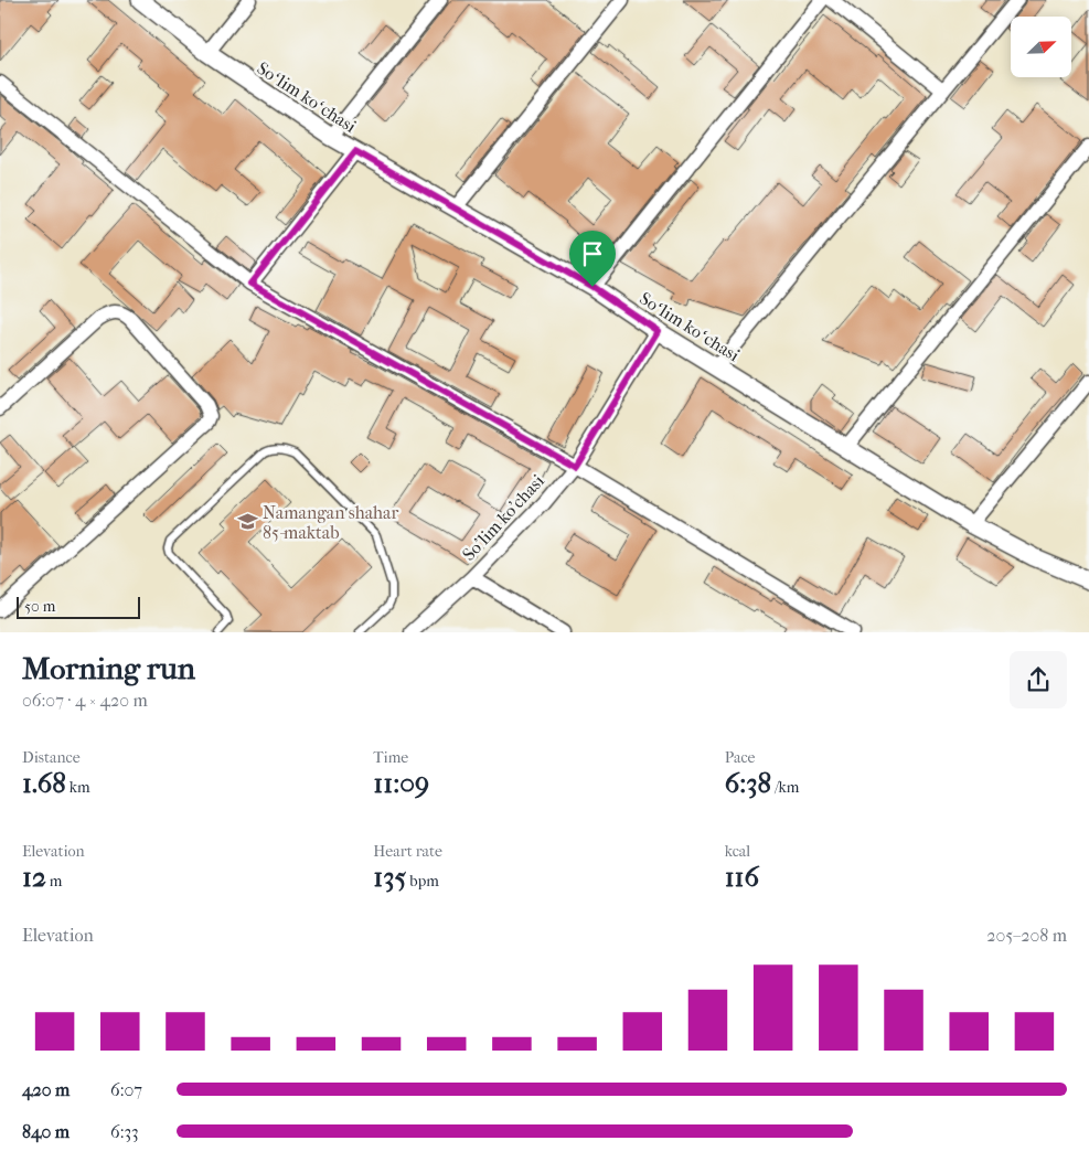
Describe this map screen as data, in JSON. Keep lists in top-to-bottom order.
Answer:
{
  "streets": {
    "street": ["Soʻlim koʻchasi", "So'lim ko'chasi"]
  },
  "crossings": [
    ["Soʻlim koʻchasi", "So'lim ko'chasi"]
  ],
  "places": {
    "school or university": ["Namangan shahar 85-maktab"]
  },
  "scale_bar": "50 m",
  "north": "top right",
  "page": {
    "scale": "50 m",
    "heading": ["Morning run", "06:07 · 4 × 420 m"],
    "stats": [
      ["Distance", "1.68 km"],
      ["Time", "11:09"],
      ["Pace", "6:38 /km"],
      ["Elevation", "12 m"],
      ["Heart rate", "135 bpm"],
      ["kcal", "116"]
    ],
    "chart": ["Elevation", "205–208 m"],
    "list": [
      {
        "name": "420 m",
        "note": "6:07"
      },
      {
        "name": "840 m",
        "note": "6:33"
      }
    ]
  }
}
